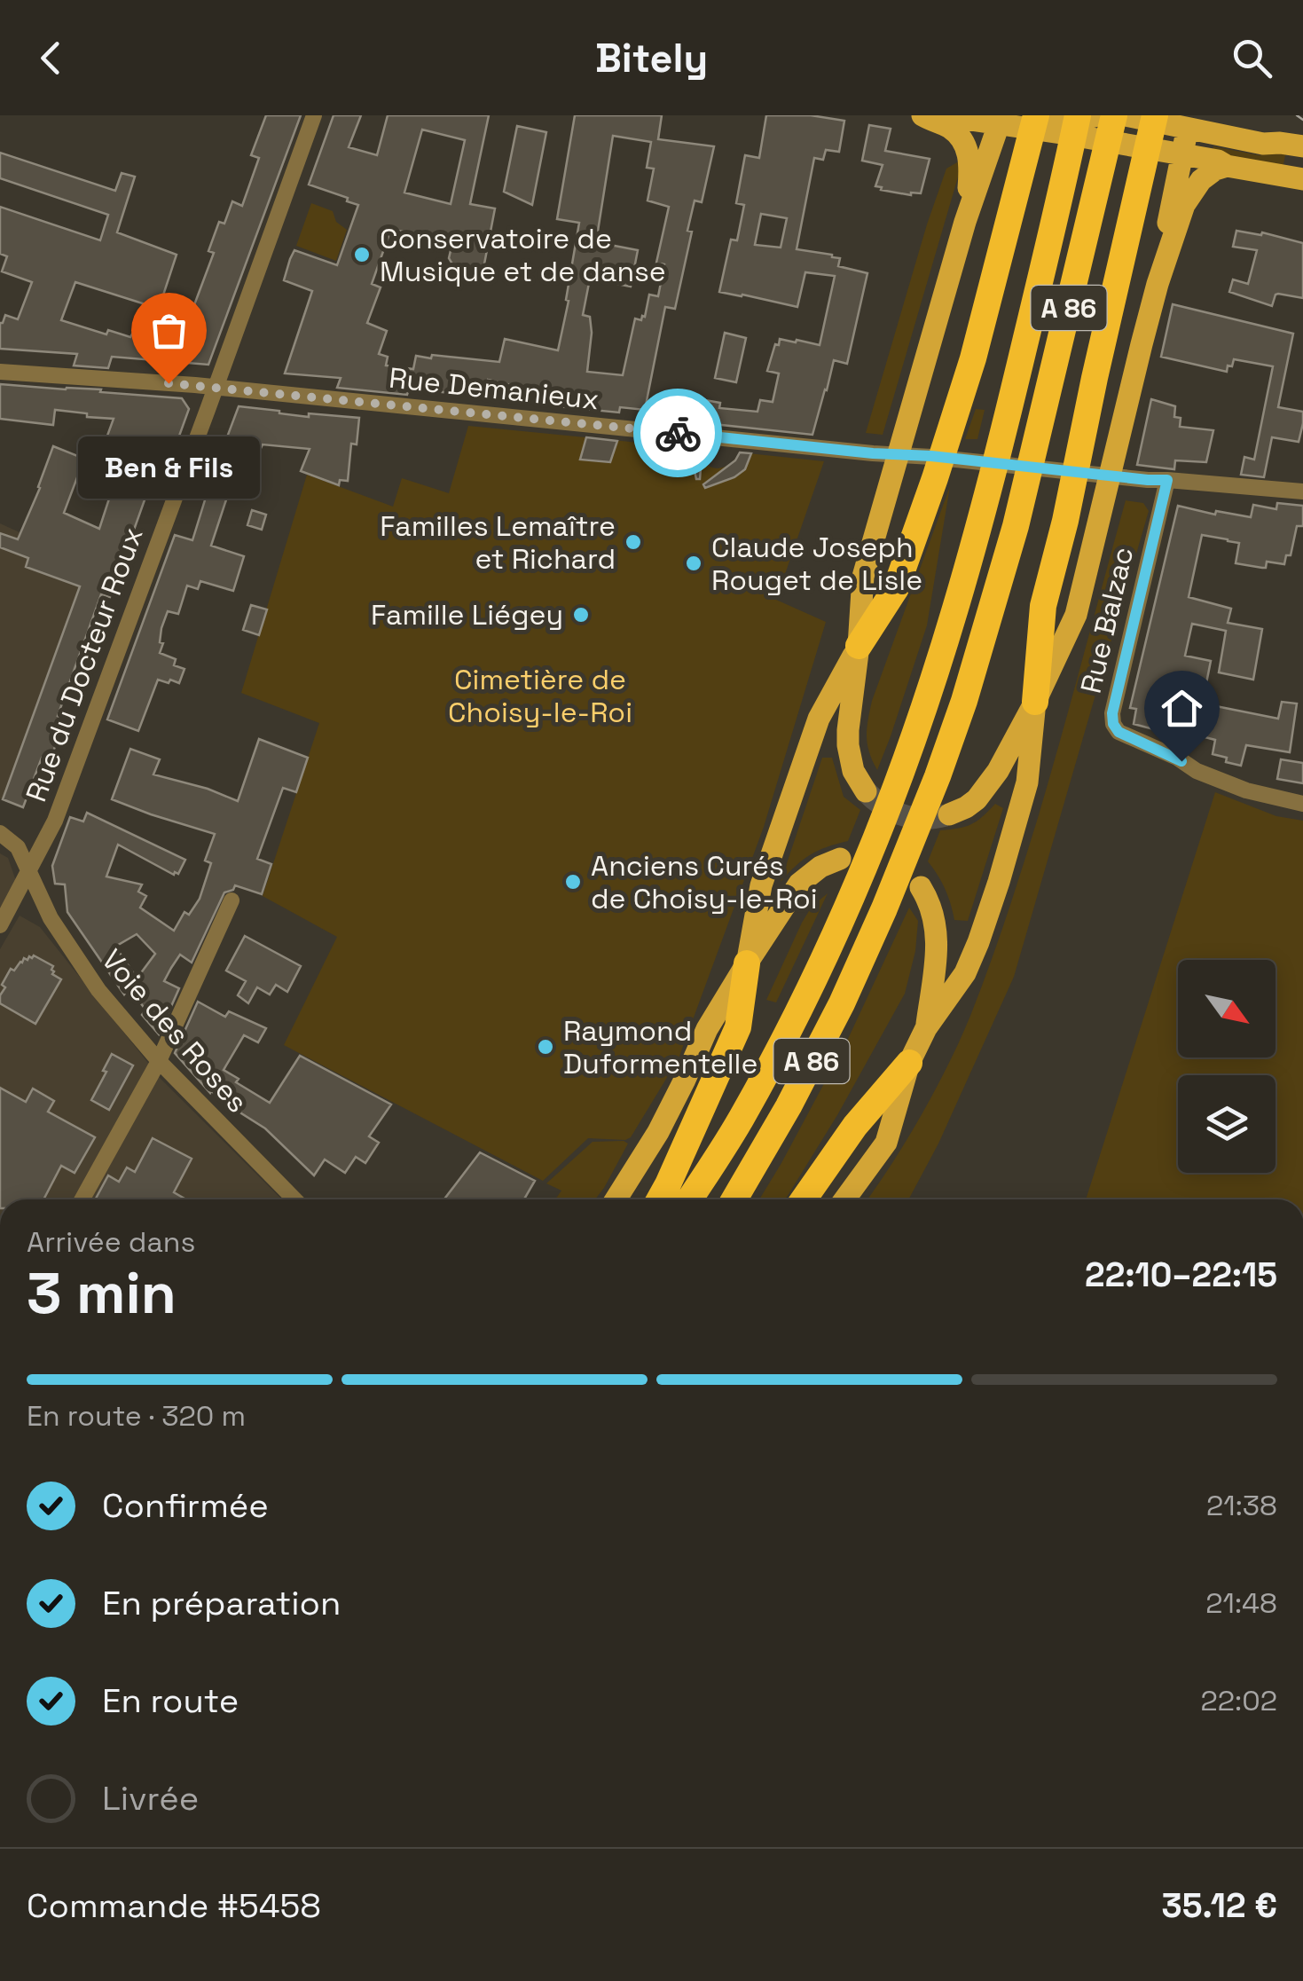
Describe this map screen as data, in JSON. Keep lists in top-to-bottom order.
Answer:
{
  "streets": {
    "highway": ["A 86"],
    "street": [
      "Rue Demanieux",
      "Rue Balzac",
      "Rue du Docteur Roux",
      "Voie des Roses"
    ]
  },
  "crossings": [
    ["Rue Demanieux", "Rue Balzac"],
    ["Rue Demanieux", "Rue du Docteur Roux"],
    ["Rue du Docteur Roux", "Voie des Roses"]
  ],
  "parks": ["Cimetière de Choisy-le-Roi"],
  "places": [
    "Conservatoire de Musique et de danse",
    "Ben & Fils",
    "Familles Lemaître et Richard",
    "Claude Joseph Rouget de Lisle",
    "Famille Liégey",
    "Anciens Curés de Choisy-le-Roi",
    "Raymond Duformentelle"
  ],
  "north": "bottom right",
  "page": {
    "header": "Bitely",
    "bubble": "Ben & Fils",
    "heading": ["3 min", "Arrivée dans", "22:10–22:15"],
    "panel": ["Commande #5458", "35.12 €"],
    "bar": "En route · 320 m",
    "list": [
      ["Confirmée", "21:38"],
      ["En préparation", "21:48"],
      ["En route", "22:02"],
      "Livrée"
    ]
  }
}
